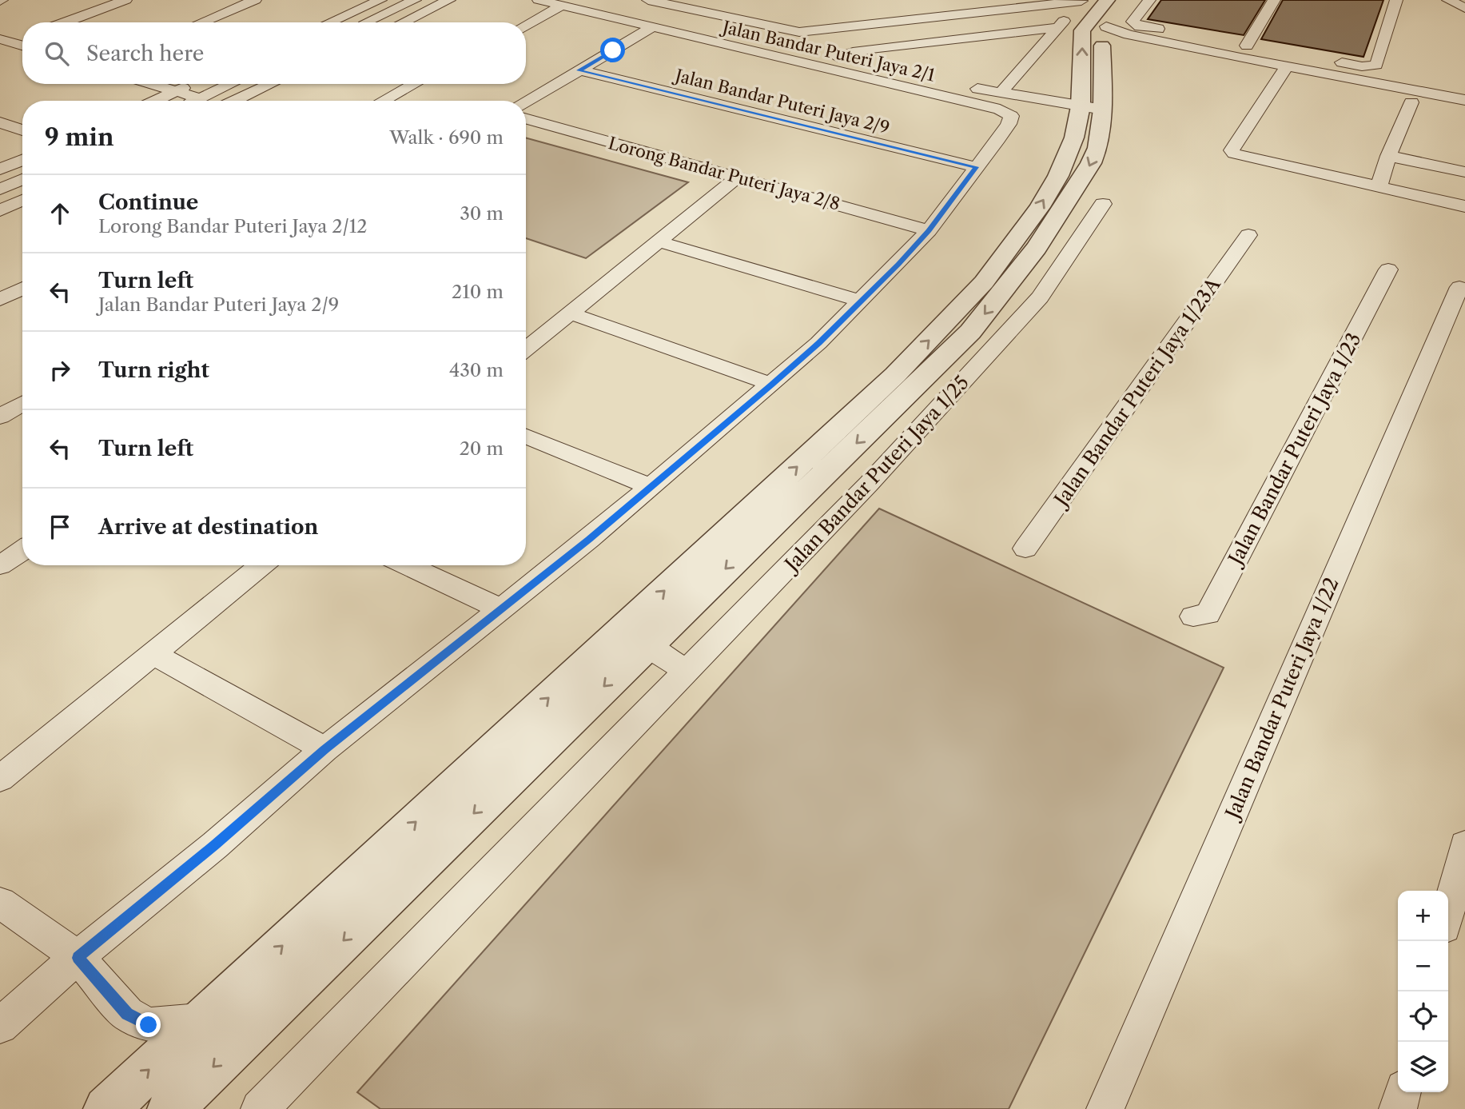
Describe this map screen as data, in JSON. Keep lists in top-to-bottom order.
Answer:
{
  "streets": {
    "street": [
      "Jalan Bandar Puteri Jaya 2/1",
      "Jalan Bandar Puteri Jaya 2/9",
      "Lorong Bandar Puteri Jaya 2/8",
      "Jalan Bandar Puteri Jaya 1/23A",
      "Jalan Bandar Puteri Jaya 1/23",
      "Jalan Bandar Puteri Jaya 1/25",
      "Jalan Bandar Puteri Jaya 1/22"
    ]
  },
  "page": {
    "search": "Search here",
    "heading": ["9 min", "Walk · 690 m"],
    "list": [
      ["Continue", "Lorong Bandar Puteri Jaya 2/12", "30 m"],
      ["Turn left", "Jalan Bandar Puteri Jaya 2/9", "210 m"],
      ["Turn right", "430 m"],
      ["Turn left", "20 m"],
      "Arrive at destination"
    ],
    "map_buttons": ["+", "−"]
  }
}
